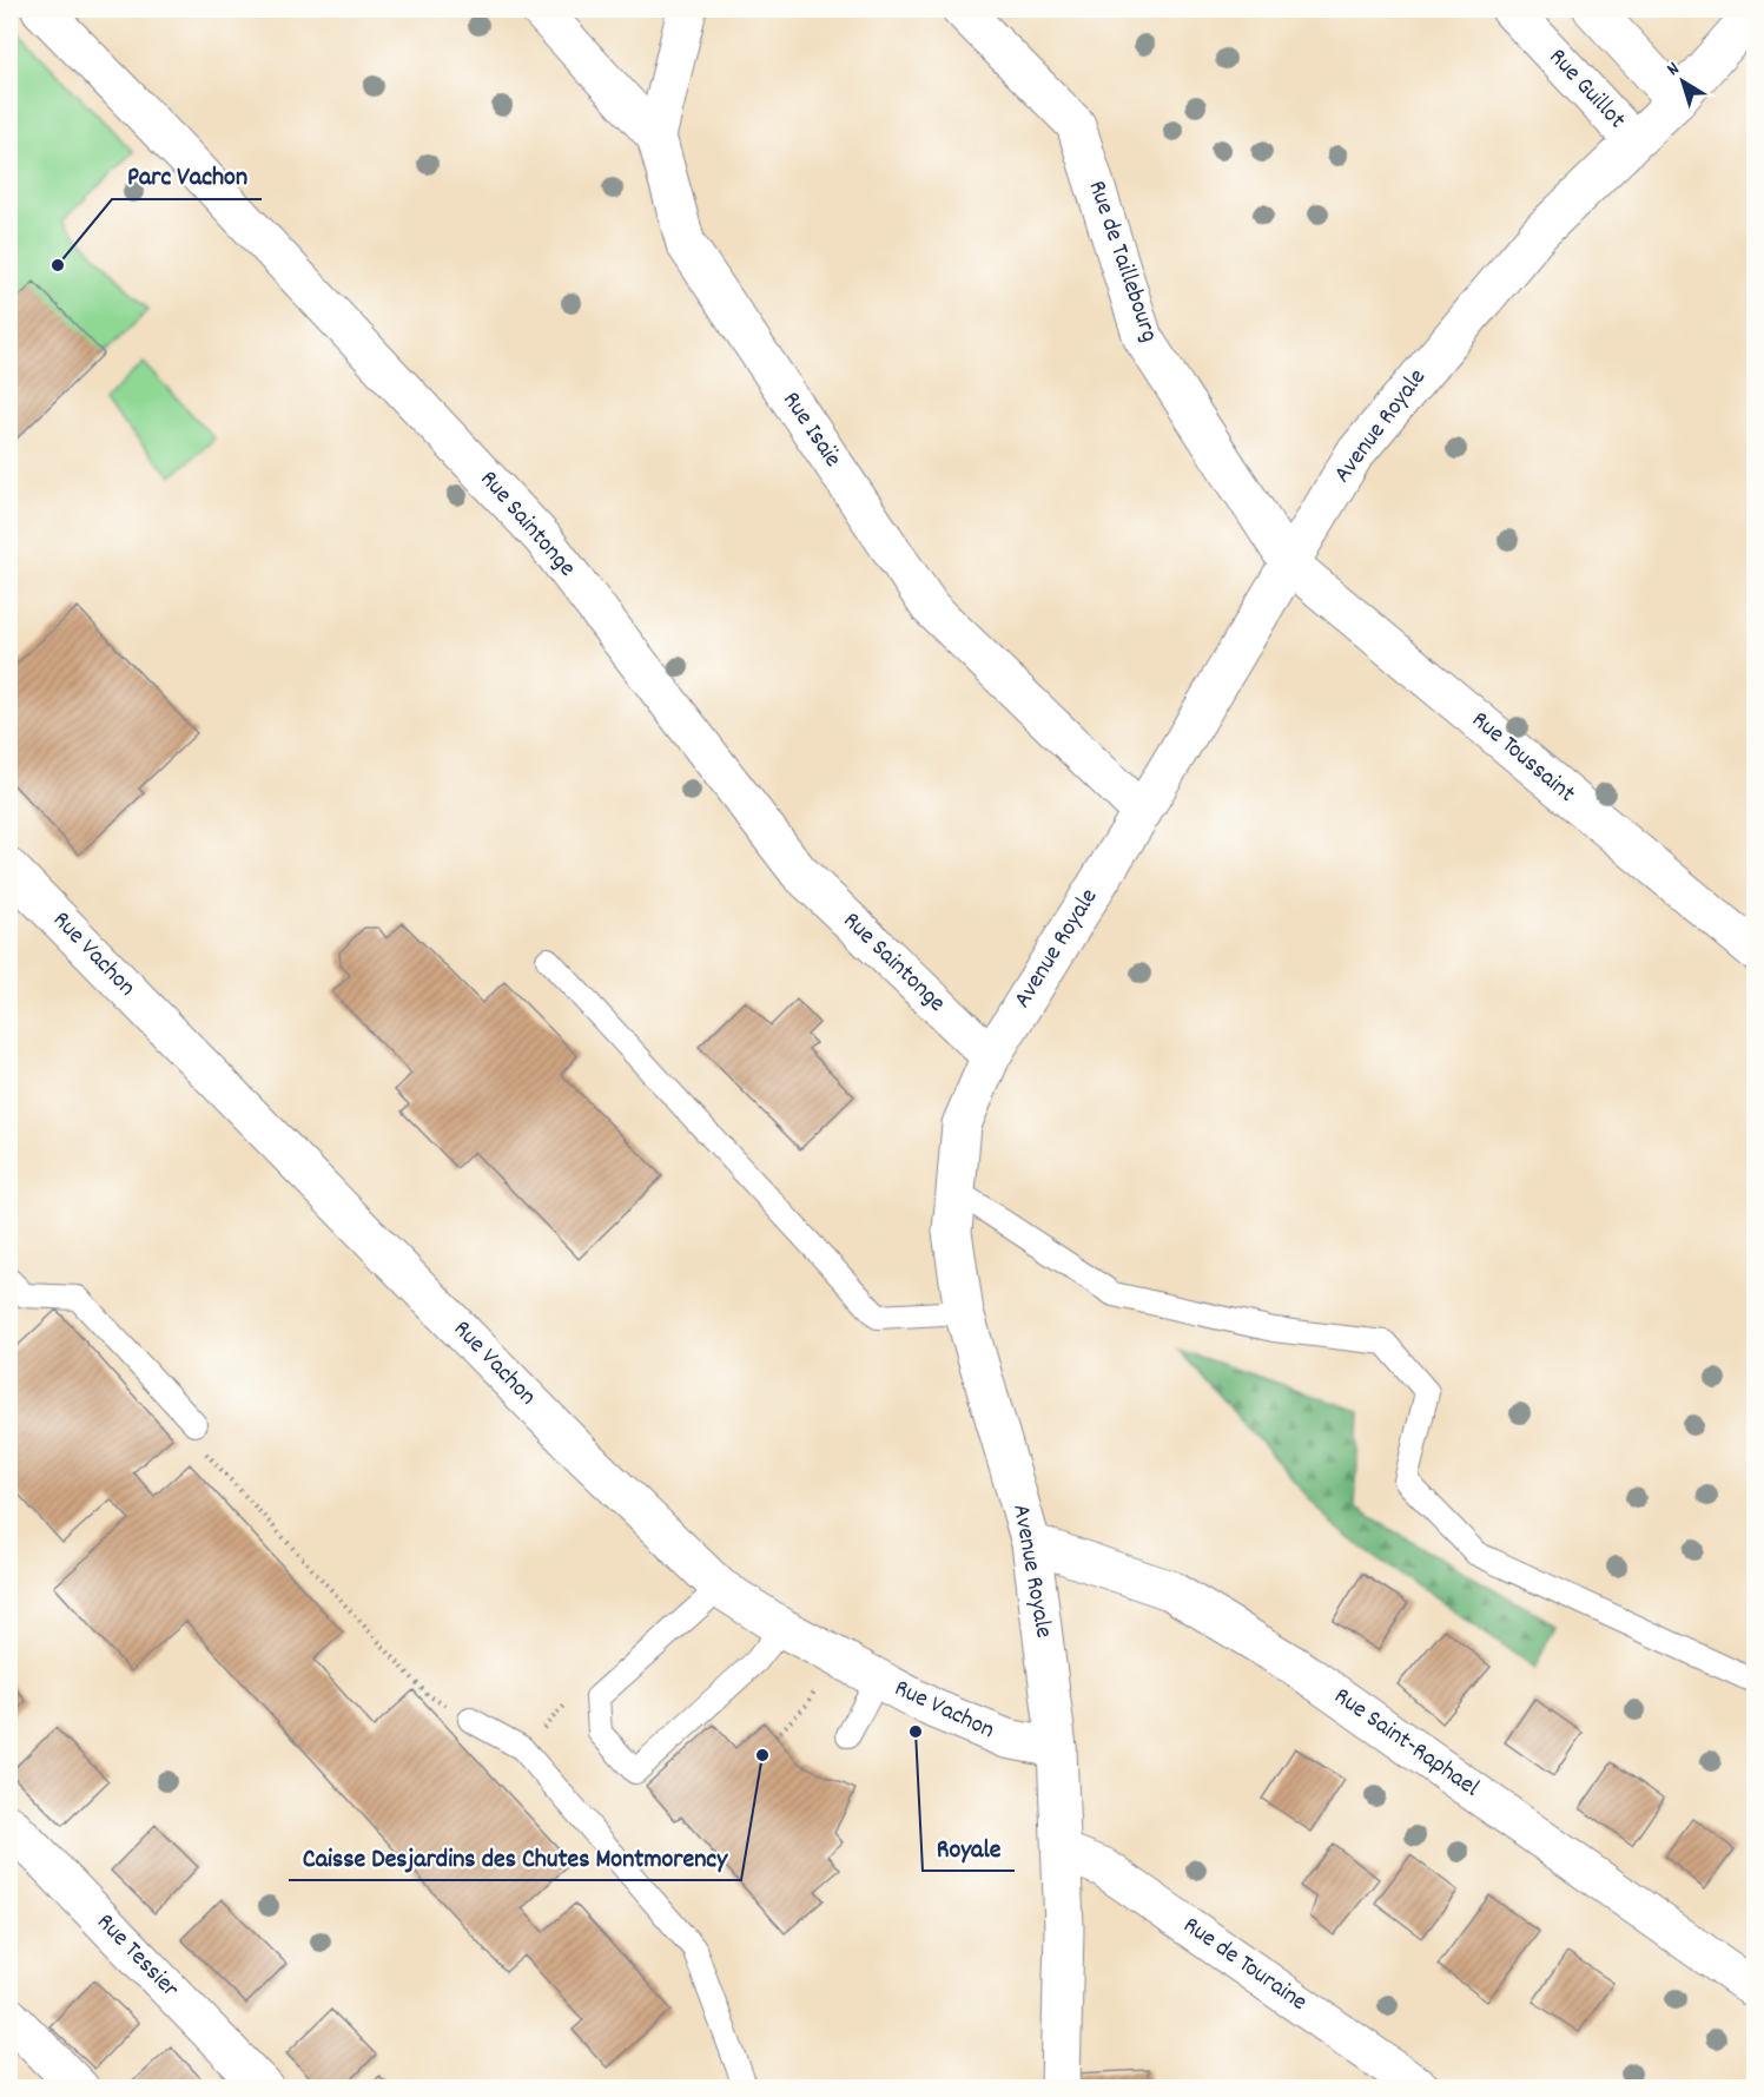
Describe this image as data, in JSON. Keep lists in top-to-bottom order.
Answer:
{
  "streets": {
    "street": [
      "Rue Guillot",
      "Rue de Taillebourg",
      "Avenue Royale",
      "Rue Isaïe",
      "Rue Saintonge",
      "Rue Toussaint",
      "Rue Vachon",
      "Rue Saint-Raphael",
      "Rue Tessier",
      "Rue de Touraine"
    ]
  },
  "crossings": [
    ["Rue Guillot", "Avenue Royale"],
    ["Rue de Taillebourg", "Avenue Royale"],
    ["Rue de Taillebourg", "Rue Toussaint"],
    ["Avenue Royale", "Rue Isaïe"],
    ["Avenue Royale", "Rue Saintonge"],
    ["Avenue Royale", "Rue Toussaint"],
    ["Avenue Royale", "Rue Vachon"],
    ["Avenue Royale", "Rue Saint-Raphael"],
    ["Avenue Royale", "Rue de Touraine"]
  ],
  "places": ["Parc Vachon", "Royale", "Caisse Desjardins des Chutes Montmorency"],
  "north": "top left"
}
